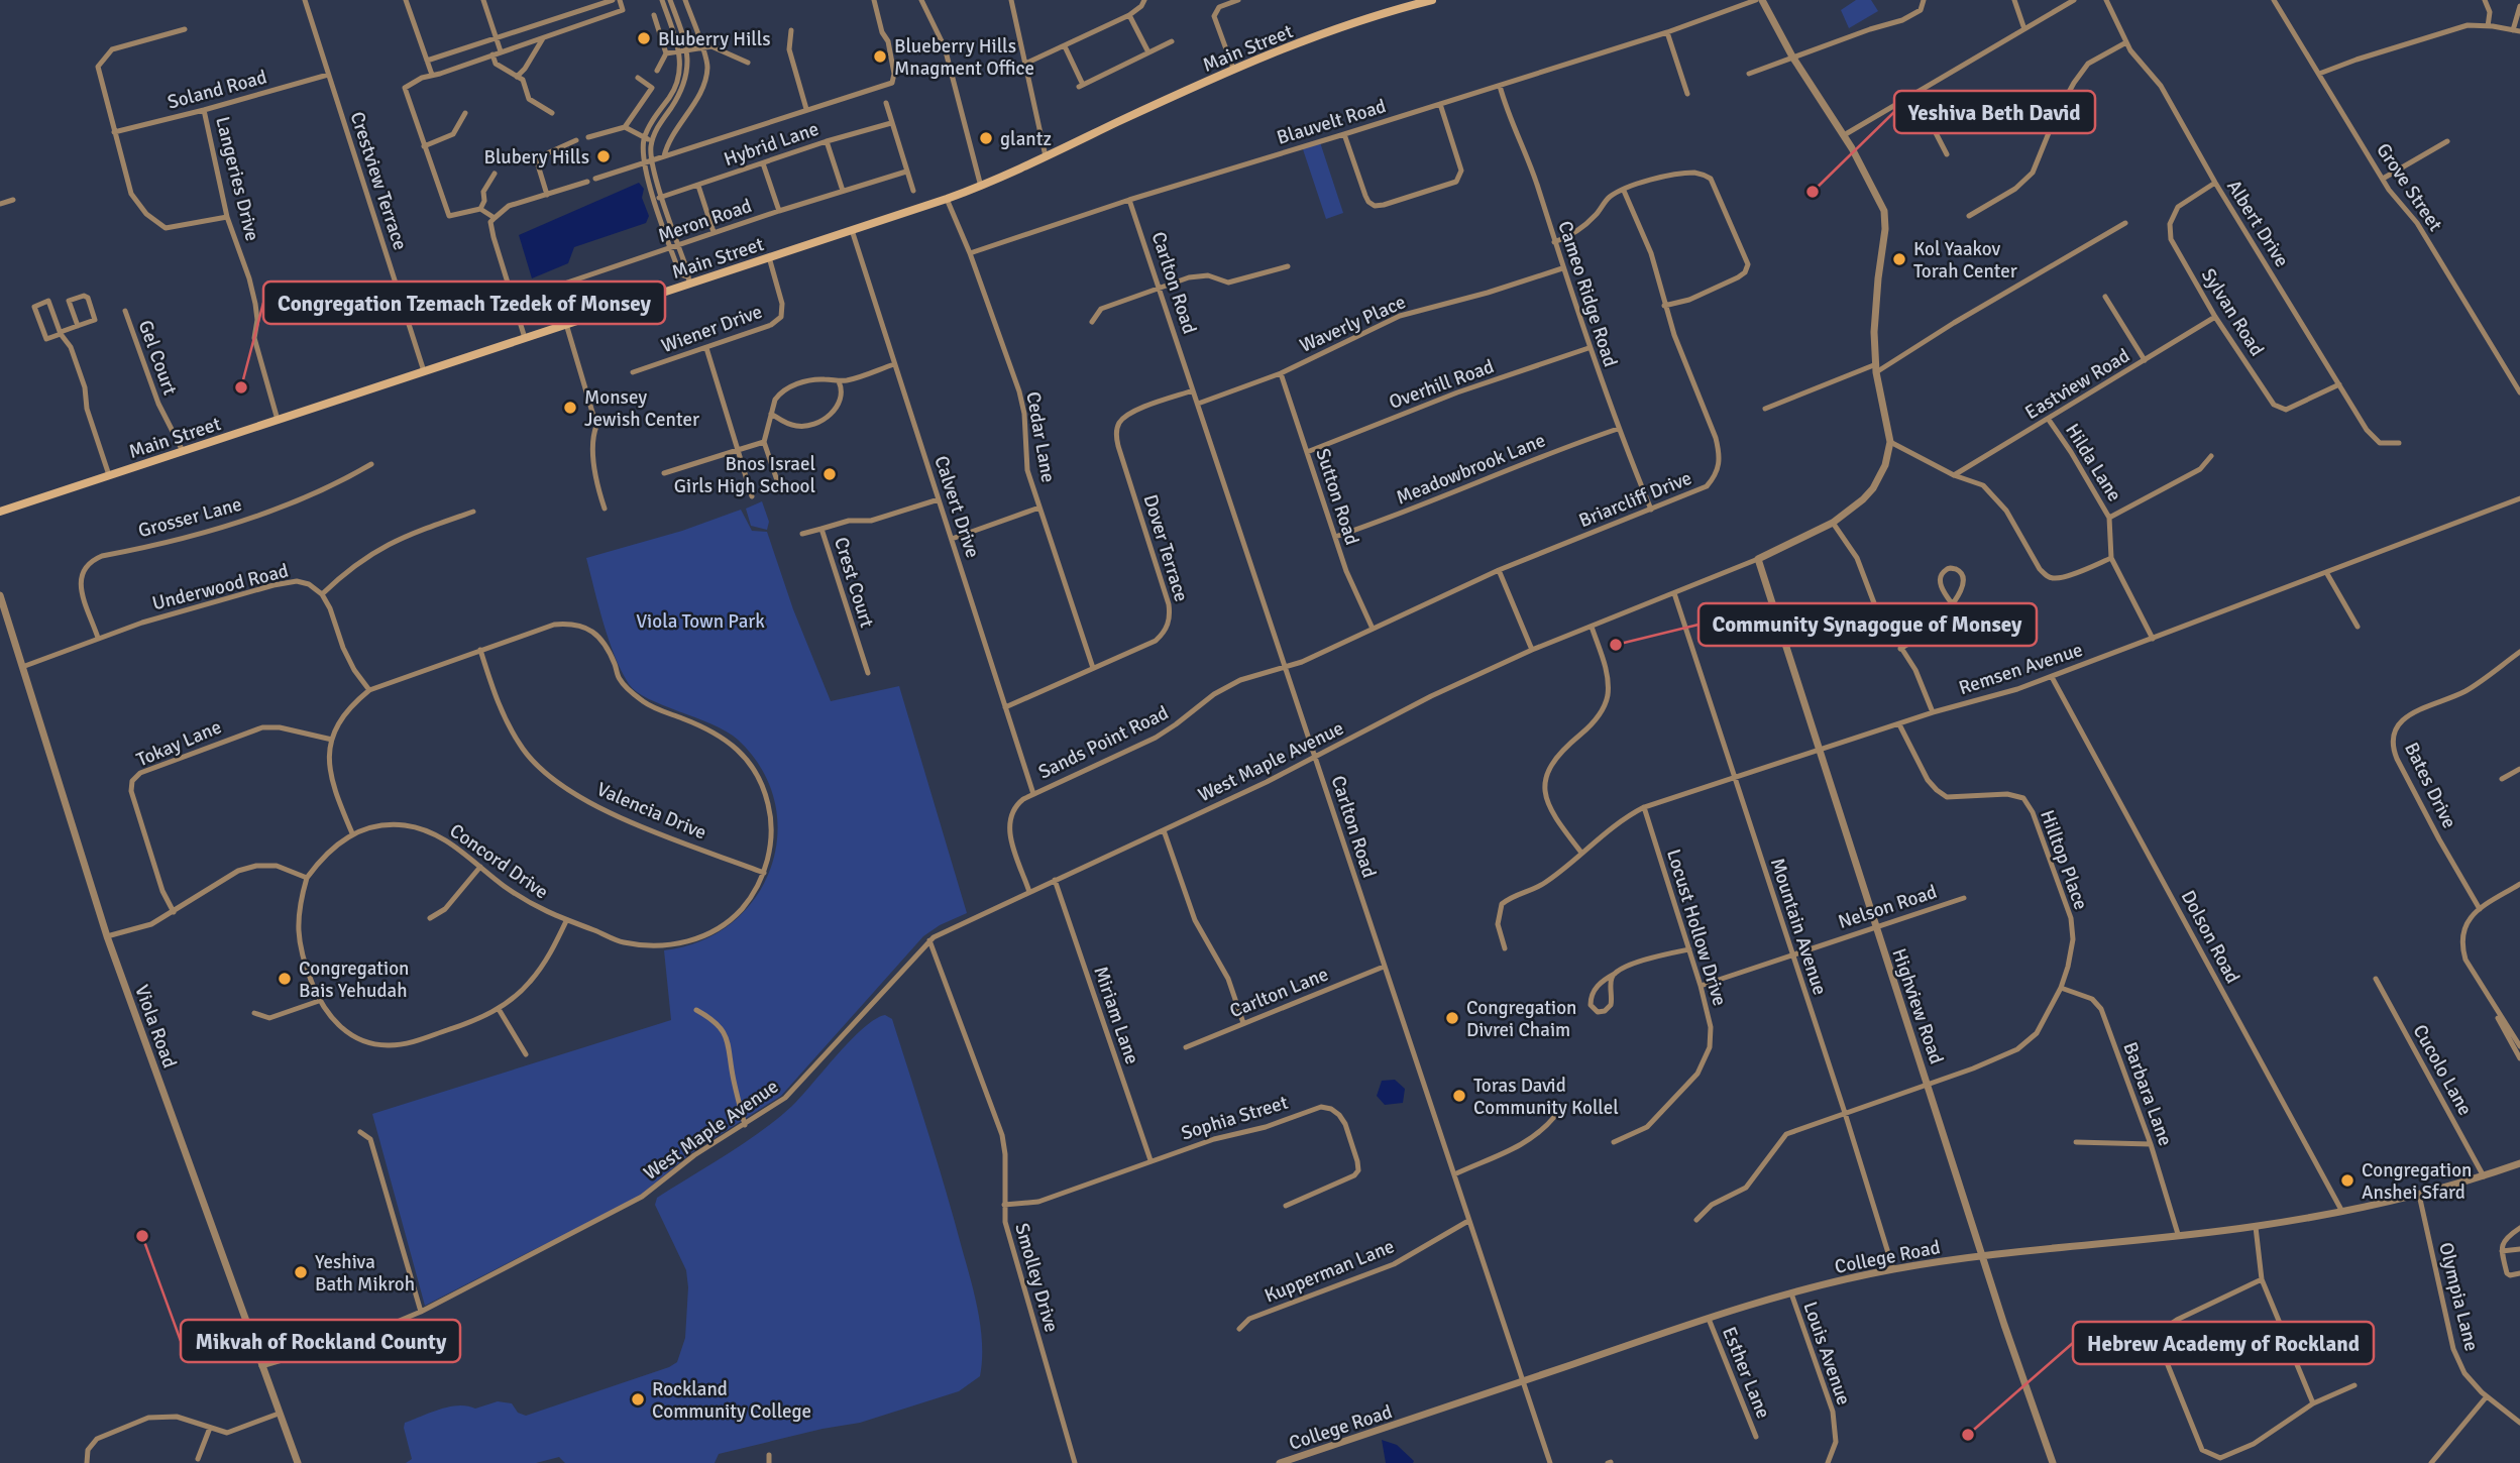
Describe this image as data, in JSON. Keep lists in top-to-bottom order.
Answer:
{
  "streets": {
    "main road": ["Main Street"],
    "street": [
      "Soland Road",
      "Blauvelt Road",
      "Hybrid Lane",
      "Langeries Drive",
      "Crestview Terrace",
      "Grove Street",
      "Meron Road",
      "Albert Drive",
      "Carlton Road",
      "Cameo Ridge Road",
      "Sylvan Road",
      "Waverly Place",
      "Wiener Drive",
      "Gel Court",
      "Overhill Road",
      "Eastview Road",
      "Cedar Lane",
      "Hilda Lane",
      "Meadowbrook Lane",
      "Sutton Road",
      "Briarcliff Drive",
      "Calvert Drive",
      "Grosser Lane",
      "Dover Terrace",
      "Crest Court",
      "Underwood Road",
      "Remsen Avenue",
      "Sands Point Road",
      "Tokay Lane",
      "West Maple Avenue",
      "Bates Drive",
      "Valencia Drive",
      "Hilltop Place",
      "Concord Drive",
      "Nelson Road",
      "Mountain Avenue",
      "Locust Hollow Drive",
      "Dolson Road",
      "Carlton Lane",
      "Highview Road",
      "Miriam Lane",
      "Viola Road",
      "Cucolo Lane",
      "Barbara Lane",
      "Sophia Street",
      "College Road",
      "Kupperman Lane",
      "Smolley Drive",
      "Olympia Lane",
      "Louis Avenue",
      "Esther Lane"
    ]
  },
  "crossings": [
    ["Main Street", "Langeries Drive"],
    ["Main Street", "Crestview Terrace"],
    ["Main Street", "Wiener Drive"],
    ["Main Street", "Gel Court"],
    ["Main Street", "Calvert Drive"],
    ["Soland Road", "Langeries Drive"],
    ["Soland Road", "Crestview Terrace"],
    ["Blauvelt Road", "Carlton Road"],
    ["Blauvelt Road", "Cameo Ridge Road"],
    ["Blauvelt Road", "Cedar Lane"],
    ["Albert Drive", "Sylvan Road"],
    ["Carlton Road", "Waverly Place"],
    ["Carlton Road", "Briarcliff Drive"],
    ["Carlton Road", "Dover Terrace"],
    ["Carlton Road", "Sands Point Road"],
    ["Carlton Road", "West Maple Avenue"],
    ["Carlton Road", "Carlton Lane"],
    ["Carlton Road", "College Road"],
    ["Carlton Road", "Kupperman Lane"],
    ["Cameo Ridge Road", "Waverly Place"],
    ["Cameo Ridge Road", "Overhill Road"],
    ["Cameo Ridge Road", "Meadowbrook Lane"],
    ["Cameo Ridge Road", "Briarcliff Drive"],
    ["Sylvan Road", "Eastview Road"],
    ["Waverly Place", "Sutton Road"],
    ["Overhill Road", "Sutton Road"],
    ["Eastview Road", "Hilda Lane"],
    ["Cedar Lane", "Dover Terrace"],
    ["Hilda Lane", "Remsen Avenue"],
    ["Meadowbrook Lane", "Sutton Road"],
    ["Sutton Road", "Briarcliff Drive"],
    ["Briarcliff Drive", "Sands Point Road"],
    ["Calvert Drive", "Dover Terrace"],
    ["Calvert Drive", "Crest Court"],
    ["Calvert Drive", "Sands Point Road"],
    ["Grosser Lane", "Underwood Road"],
    ["Underwood Road", "Viola Road"],
    ["Remsen Avenue", "Hilltop Place"],
    ["Remsen Avenue", "Mountain Avenue"],
    ["Remsen Avenue", "Locust Hollow Drive"],
    ["Remsen Avenue", "Dolson Road"],
    ["Remsen Avenue", "Highview Road"],
    ["Sands Point Road", "West Maple Avenue"],
    ["West Maple Avenue", "Mountain Avenue"],
    ["West Maple Avenue", "Highview Road"],
    ["West Maple Avenue", "Miriam Lane"],
    ["West Maple Avenue", "Viola Road"],
    ["West Maple Avenue", "Smolley Drive"],
    ["Valencia Drive", "Concord Drive"],
    ["Hilltop Place", "Mountain Avenue"],
    ["Hilltop Place", "Highview Road"],
    ["Hilltop Place", "Barbara Lane"],
    ["Nelson Road", "Mountain Avenue"],
    ["Nelson Road", "Locust Hollow Drive"],
    ["Nelson Road", "Highview Road"],
    ["Mountain Avenue", "College Road"],
    ["Dolson Road", "College Road"],
    ["Highview Road", "College Road"],
    ["Miriam Lane", "Sophia Street"],
    ["Cucolo Lane", "College Road"],
    ["Barbara Lane", "College Road"],
    ["Sophia Street", "Smolley Drive"],
    ["College Road", "Olympia Lane"],
    ["College Road", "Louis Avenue"],
    ["College Road", "Esther Lane"]
  ],
  "parks": ["Viola Town Park"],
  "places": [
    "Bluberry Hills",
    "Blueberry Hills Mnagment Office",
    "glantz",
    "Blubery Hills",
    "Yeshiva Beth David",
    "Kol Yaakov Torah Center",
    "Congregation Tzemach Tzedek of Monsey",
    "Monsey Jewish Center",
    "Bnos Israel Girls High School",
    "Community Synagogue of Monsey",
    "Congregation Bais Yehudah",
    "Congregation Divrei Chaim",
    "Toras David Community Kollel",
    "Congregation Anshei Sfard",
    "Mikvah of Rockland County",
    "Yeshiva Bath Mikroh",
    "Rockland Community College",
    "Hebrew Academy of Rockland"
  ]
}
